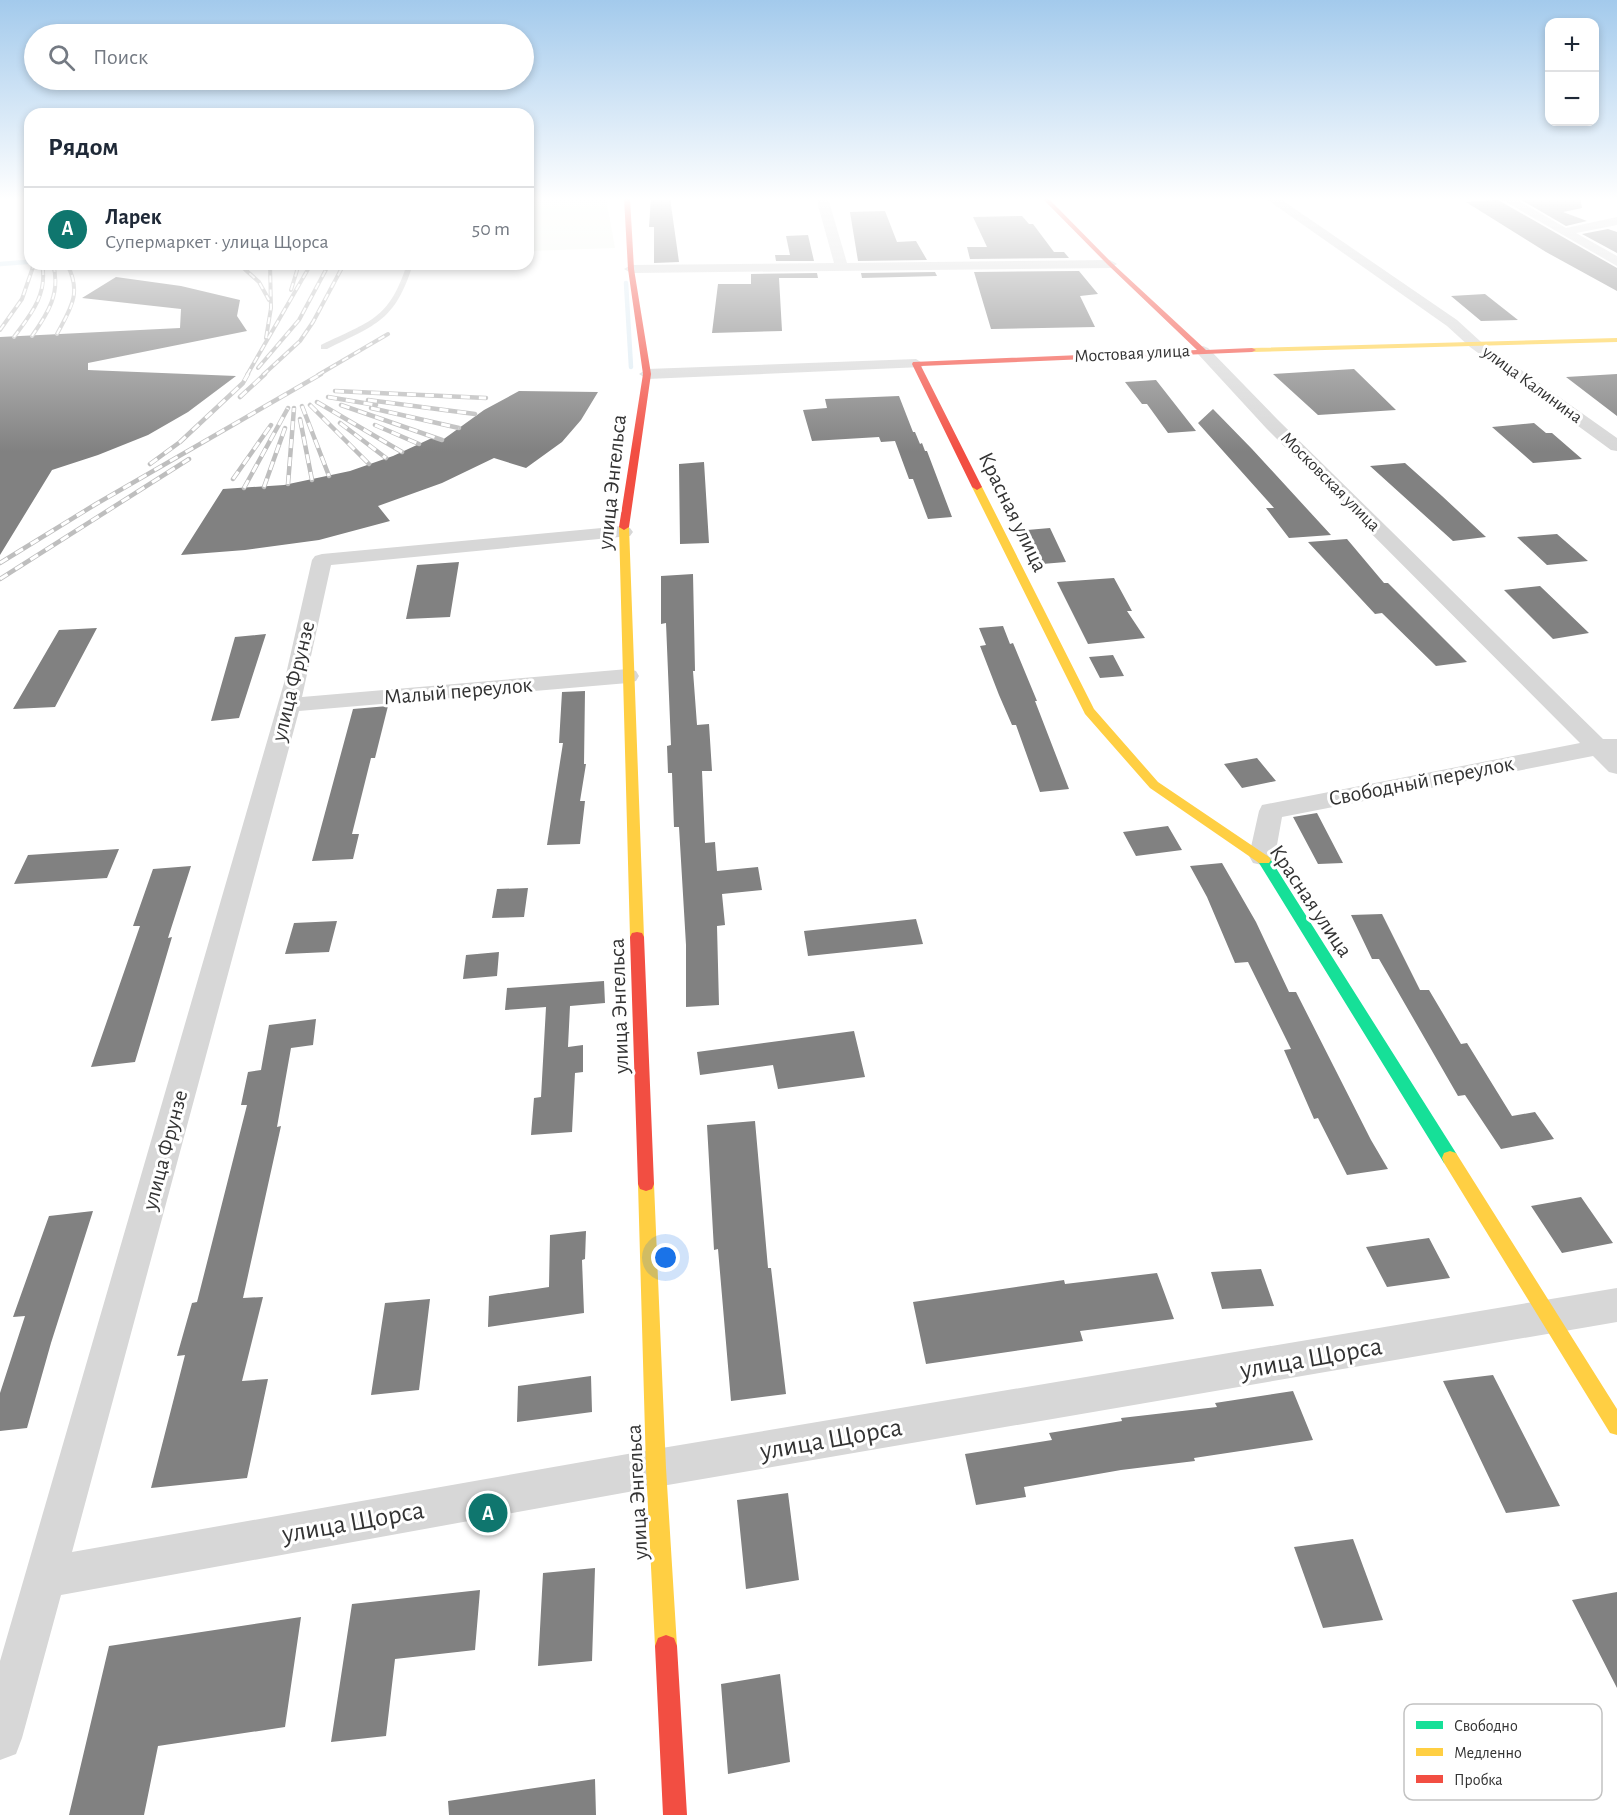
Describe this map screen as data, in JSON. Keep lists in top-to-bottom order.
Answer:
{
  "streets": {
    "street": [
      "Мостовая улица",
      "улица Калинина",
      "улица Энгельса",
      "Московская улица",
      "Красная улица",
      "улица Фрунзе",
      "Малый переулок",
      "Свободный переулок",
      "улица Щорса"
    ]
  },
  "crossings": [
    ["Мостовая улица", "улица Калинина"],
    ["Мостовая улица", "улица Энгельса"],
    ["Мостовая улица", "Московская улица"],
    ["Мостовая улица", "Красная улица"],
    ["улица Энгельса", "улица Фрунзе"],
    ["улица Энгельса", "Малый переулок"],
    ["улица Энгельса", "улица Щорса"],
    ["Московская улица", "Свободный переулок"],
    ["Красная улица", "Свободный переулок"],
    ["Красная улица", "улица Щорса"],
    ["улица Фрунзе", "Малый переулок"],
    ["улица Фрунзе", "улица Щорса"]
  ],
  "legend": ["Свободно", "Медленно", "Пробка"],
  "page": {
    "map_buttons": ["+", "−"],
    "search": "Поиск",
    "heading": "Рядом",
    "list": [
      {
        "mark": "A",
        "name": "Ларек",
        "note": "Супермаркет · улица Щорса",
        "value": "50 m"
      }
    ],
    "pins": "A"
  }
}
